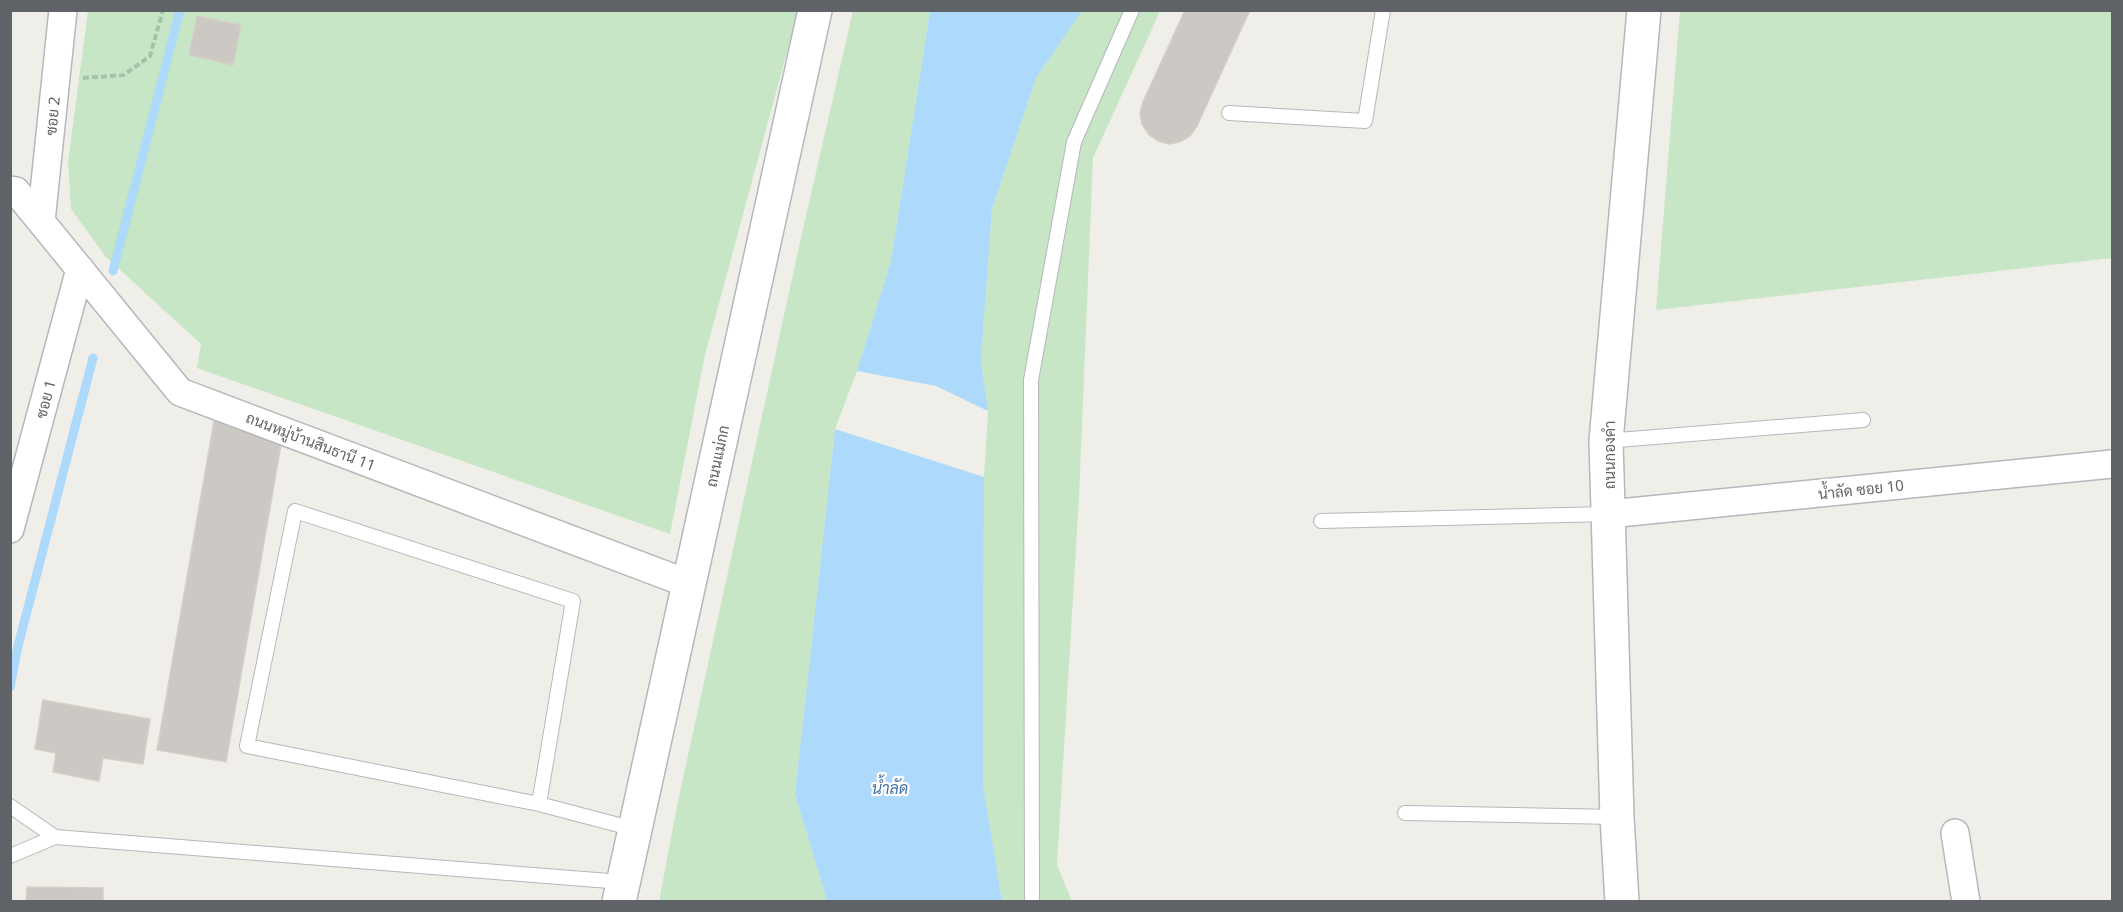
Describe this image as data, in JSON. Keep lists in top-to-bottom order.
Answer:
{
  "streets": {
    "street": [
      "ซอย 2",
      "ซอย 1",
      "ถนนหมู่บ้านสินธานี 11",
      "ถนนกองคำ",
      "ถนนแม่กก",
      "น้ำลัด ซอย 10"
    ]
  },
  "crossings": [
    ["ซอย 2", "ถนนหมู่บ้านสินธานี 11"],
    ["ซอย 1", "ถนนหมู่บ้านสินธานี 11"],
    ["ถนนหมู่บ้านสินธานี 11", "ถนนแม่กก"],
    ["ถนนกองคำ", "น้ำลัด ซอย 10"]
  ],
  "water": ["น้ำลัด"]
}
